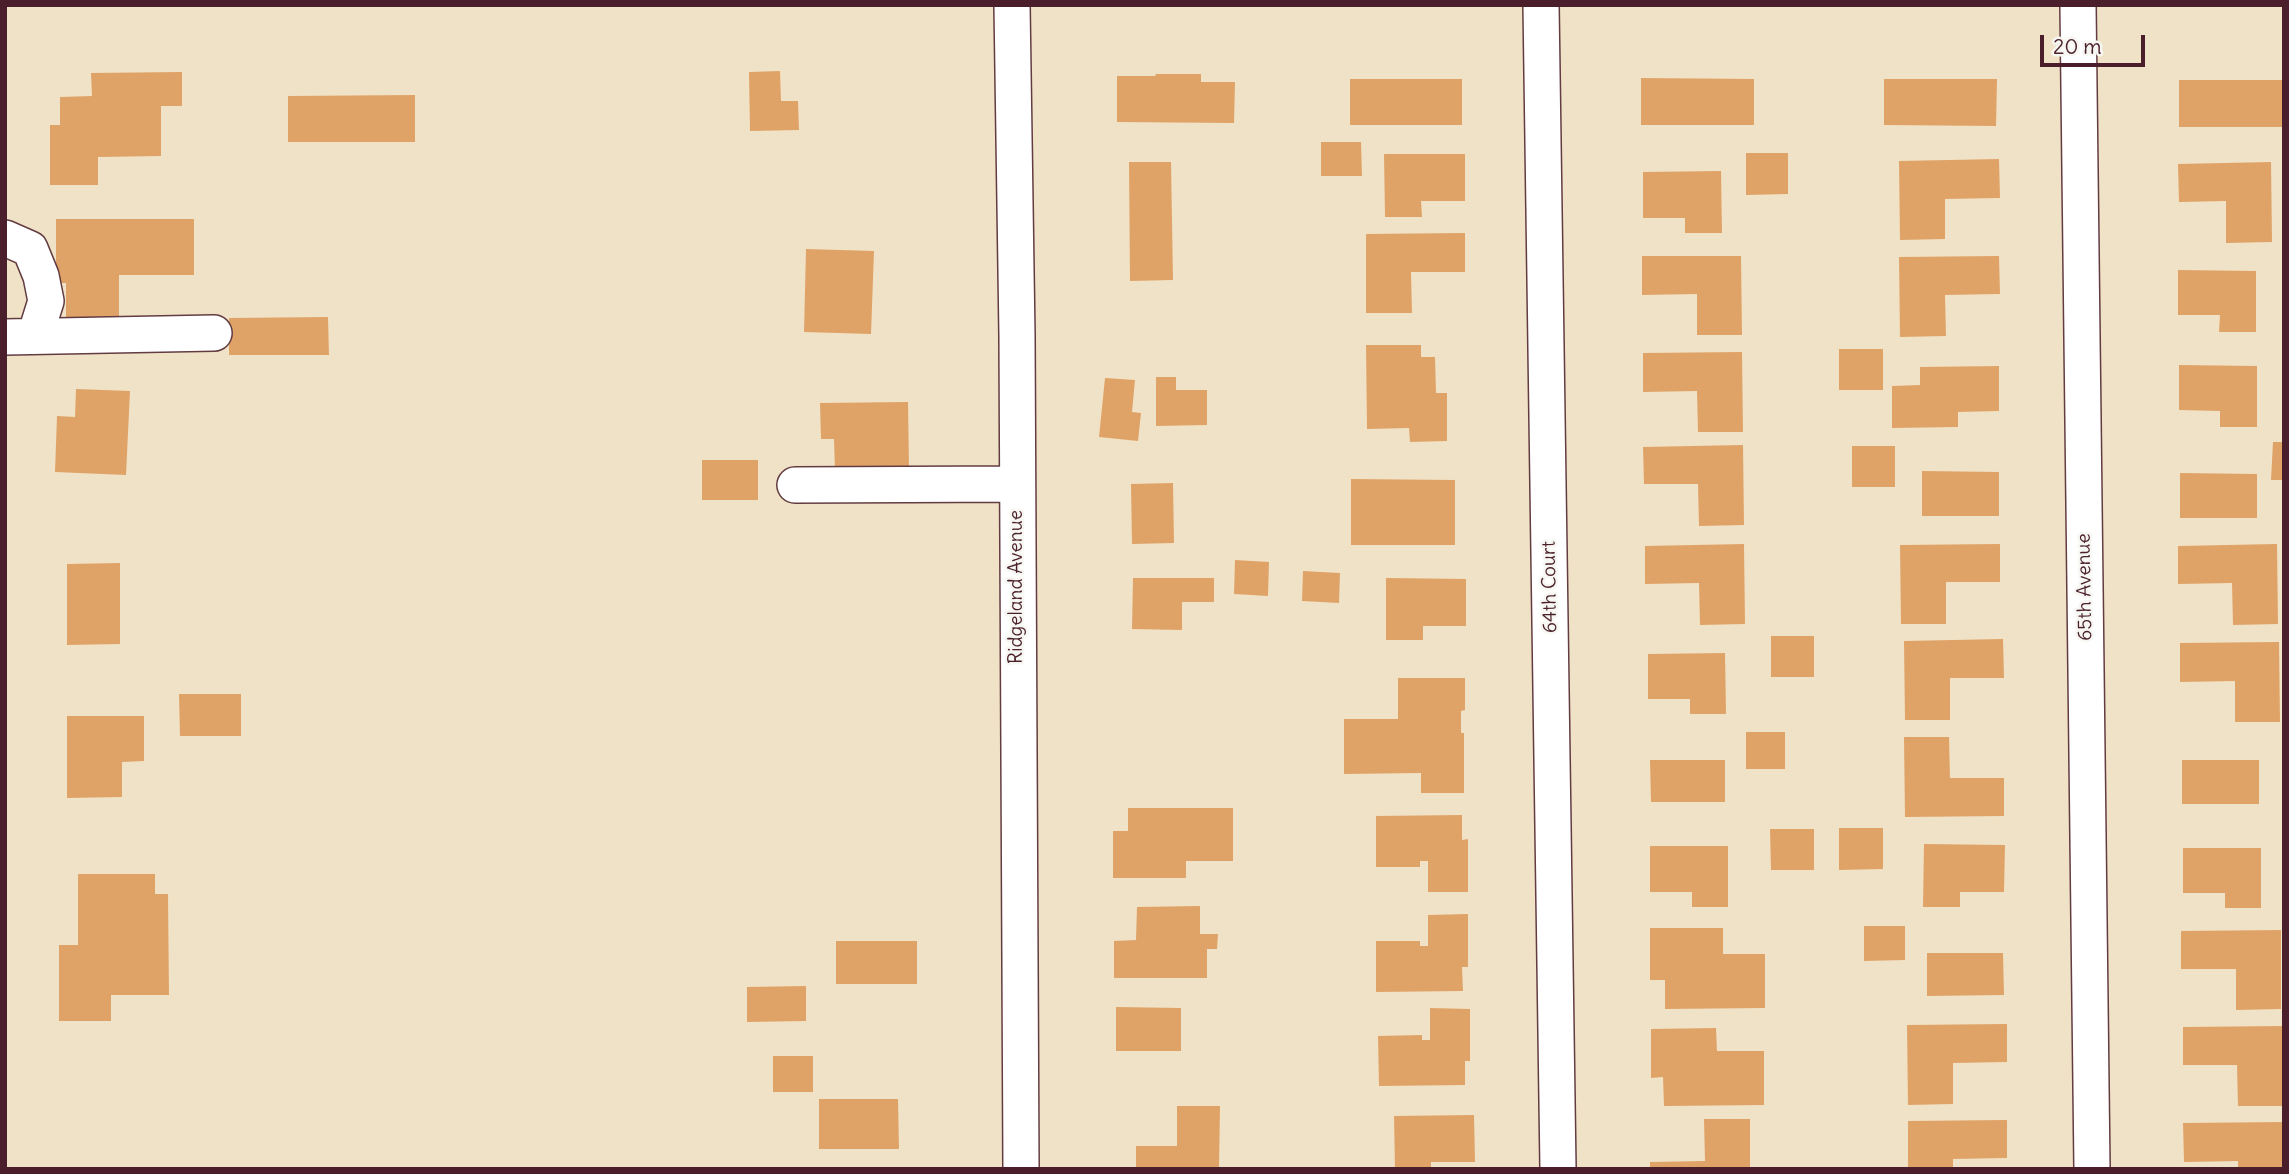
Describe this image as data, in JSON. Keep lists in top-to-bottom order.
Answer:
{
  "streets": {
    "street": ["Ridgeland Avenue", "64th Court", "65th Avenue"]
  },
  "scale_bar": "20 m"
}
